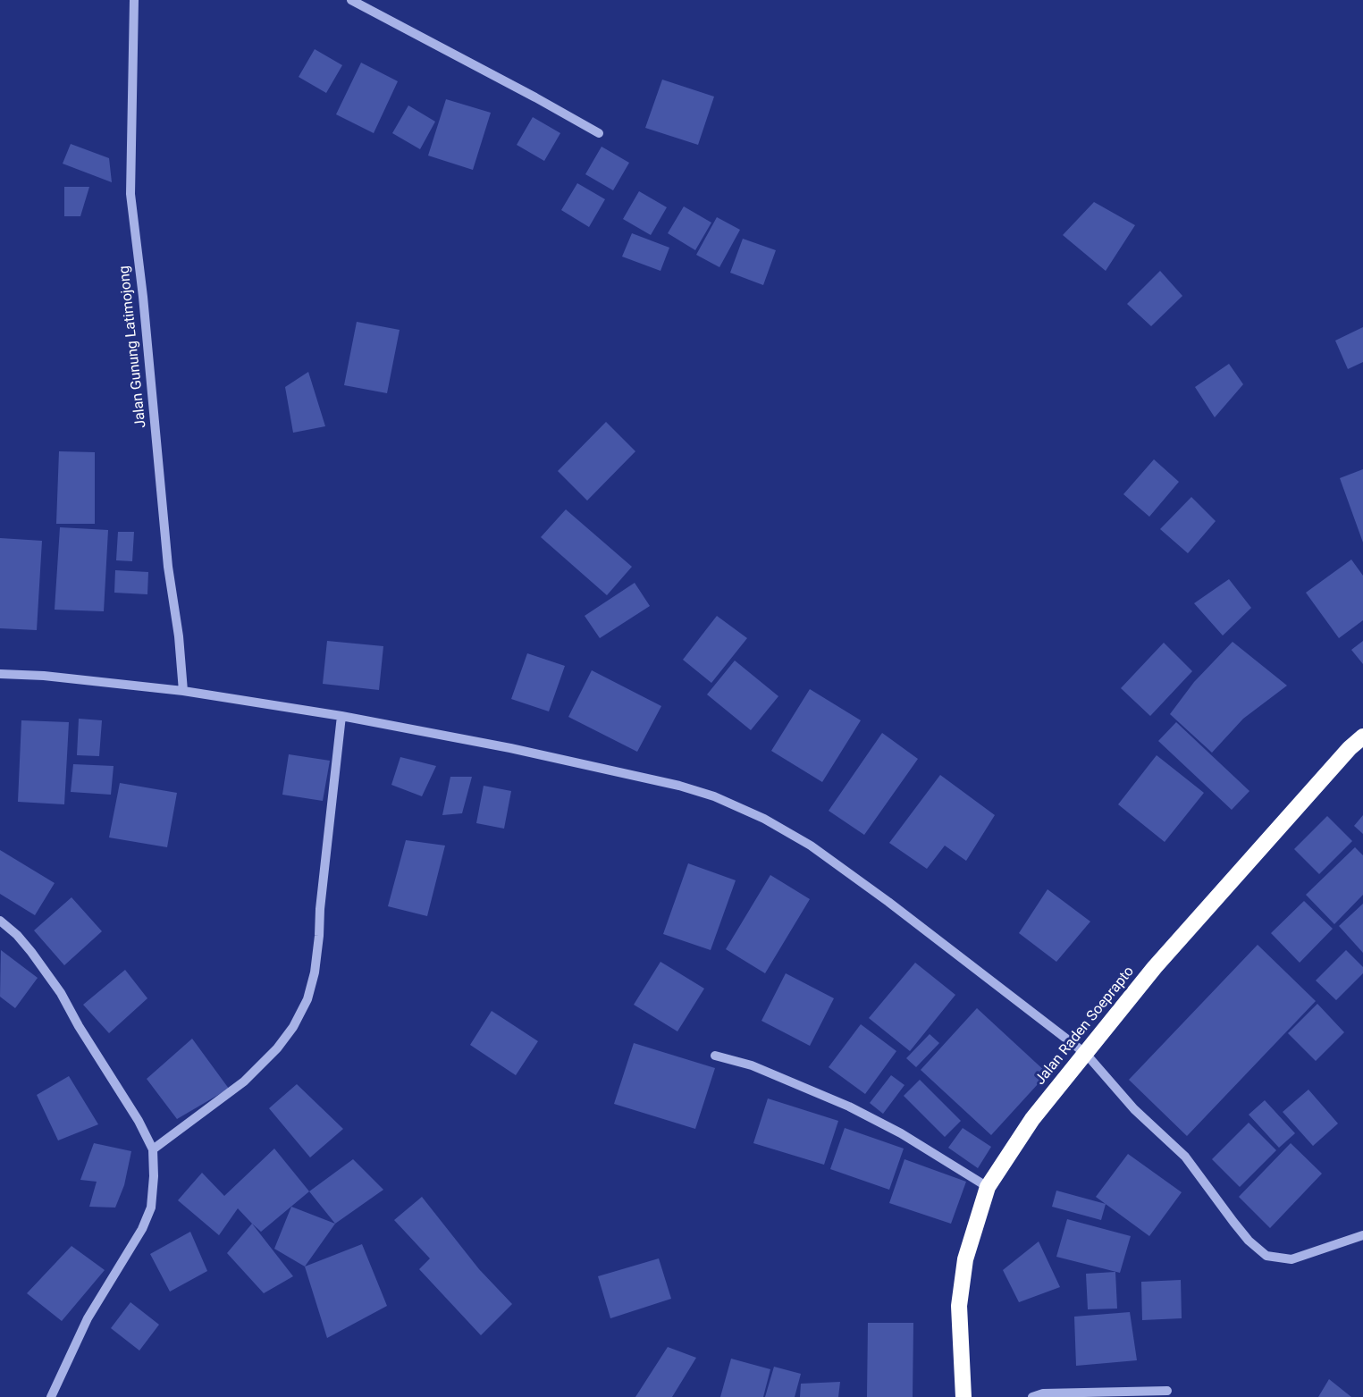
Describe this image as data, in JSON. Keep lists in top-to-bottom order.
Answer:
{
  "streets": {
    "highway": ["Jalan Raden Soeprapto"],
    "street": ["Jalan Gunung Latimojong"]
  }
}
